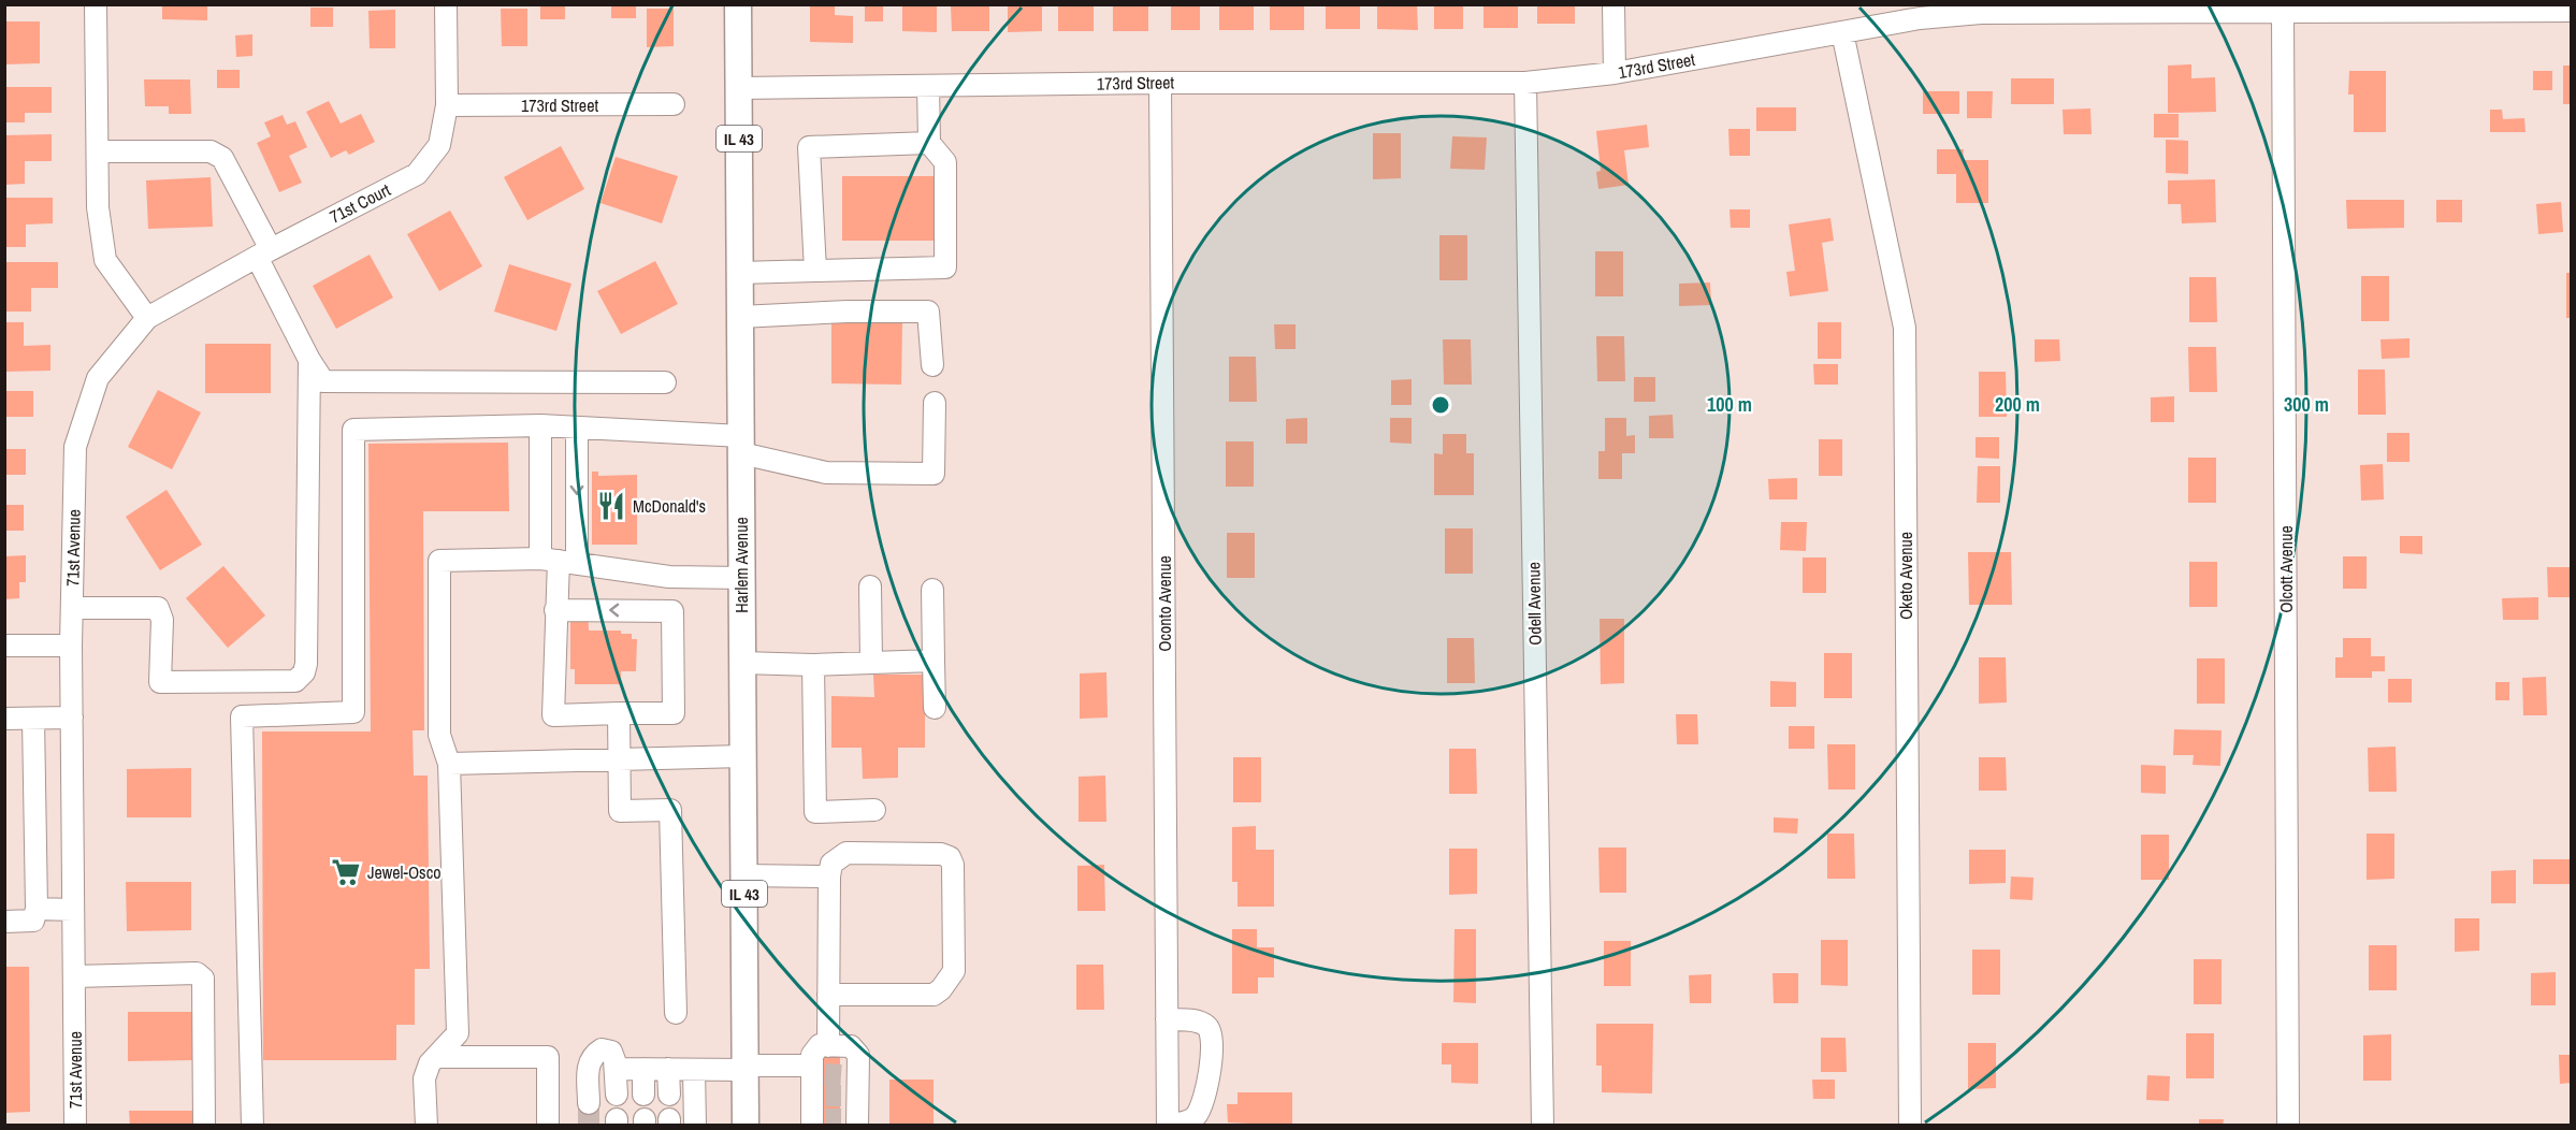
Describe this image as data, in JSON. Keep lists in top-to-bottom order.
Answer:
{
  "streets": {
    "main road": ["IL 43", "Harlem Avenue"],
    "street": [
      "173rd Street",
      "71st Court",
      "71st Avenue",
      "Olcott Avenue",
      "Oketo Avenue",
      "Oconto Avenue",
      "Odell Avenue"
    ]
  },
  "crossings": [
    ["173rd Street", "71st Court"],
    ["173rd Street", "Harlem Avenue"],
    ["173rd Street", "Olcott Avenue"],
    ["173rd Street", "Oketo Avenue"],
    ["173rd Street", "Oconto Avenue"],
    ["173rd Street", "Odell Avenue"],
    ["71st Court", "71st Avenue"]
  ],
  "places": {
    "restaurant": ["McDonald's"],
    "supermarket": ["Jewel-Osco"]
  },
  "rings": ["100 m", "200 m", "300 m"]
}
